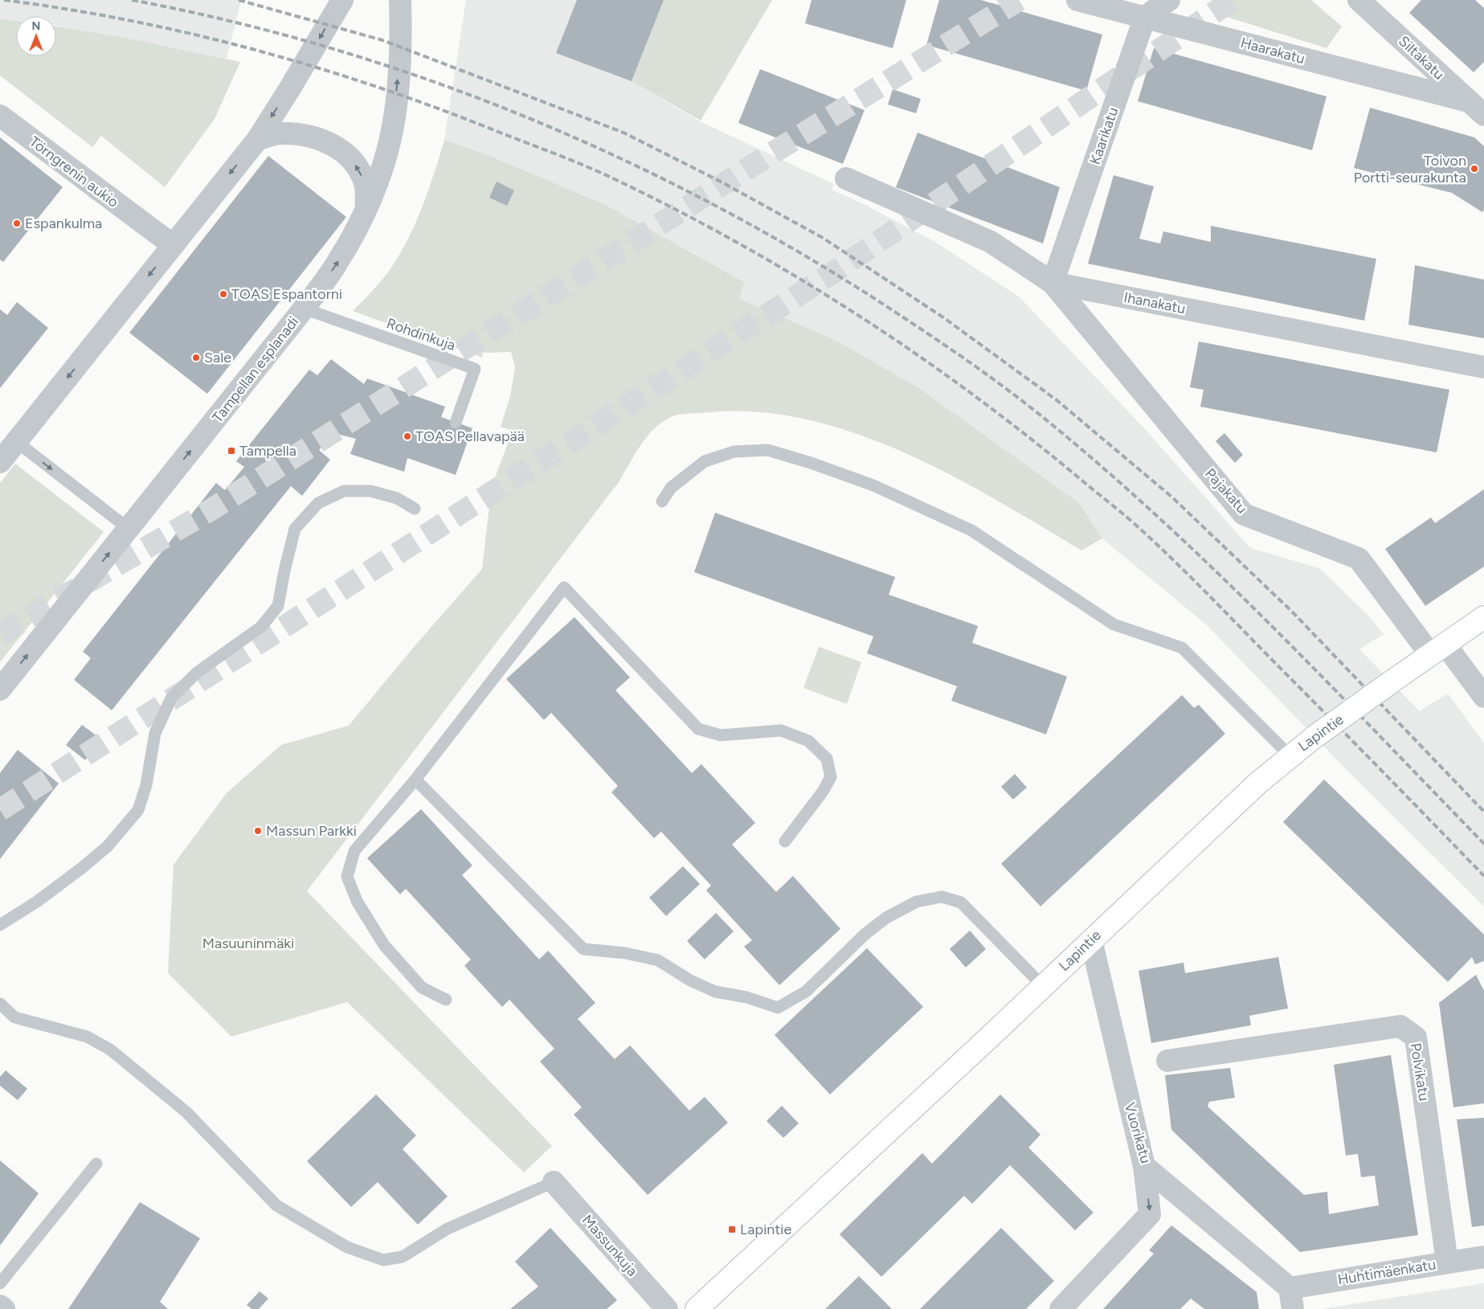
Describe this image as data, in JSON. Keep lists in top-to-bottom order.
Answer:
{
  "streets": {
    "main road": ["Lapintie"],
    "street": [
      "Haarakatu",
      "Siltakatu",
      "Kaarikatu",
      "Törngrenin aukio",
      "Ihanakatu",
      "Tampellan esplanadi",
      "Pajakatu",
      "Polvikatu",
      "Vuorikatu",
      "Massunkuja",
      "Huhtimäenkatu"
    ],
    "lane": ["Rohdinkuja"]
  },
  "crossings": [
    ["Haarakatu", "Siltakatu"],
    ["Haarakatu", "Kaarikatu"],
    ["Kaarikatu", "Ihanakatu"],
    ["Kaarikatu", "Pajakatu"],
    ["Ihanakatu", "Pajakatu"],
    ["Rohdinkuja", "Tampellan esplanadi"],
    ["Pajakatu", "Lapintie"],
    ["Lapintie", "Vuorikatu"],
    ["Polvikatu", "Huhtimäenkatu"],
    ["Vuorikatu", "Huhtimäenkatu"]
  ],
  "parks": ["Masuuninmäki"],
  "places": {
    "other": [
      "Toivon Portti-seurakunta",
      "Espankulma",
      "TOAS Espantorni",
      "Sale",
      "TOAS Pellavapää",
      "Massun Parkki"
    ],
    "transit": ["Tampella", "Lapintie"]
  },
  "north": "top"
}
